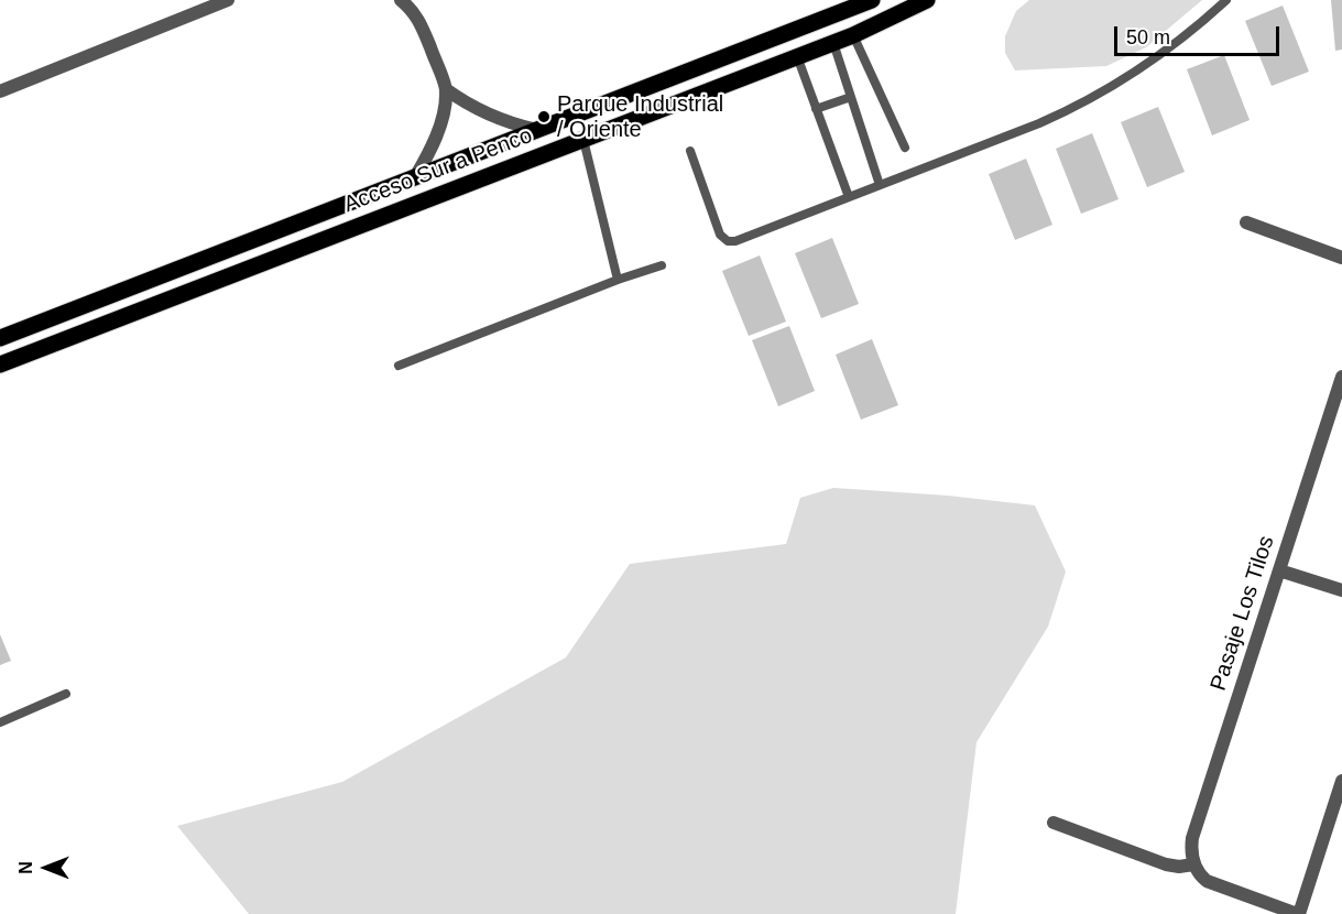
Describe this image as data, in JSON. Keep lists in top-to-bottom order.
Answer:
{
  "streets": {
    "main road": ["Acceso Sur a Penco"],
    "street": ["Pasaje Los Tilos"]
  },
  "places": ["Parque Industrial / Oriente"],
  "scale_bar": "50 m",
  "north": "left"
}
